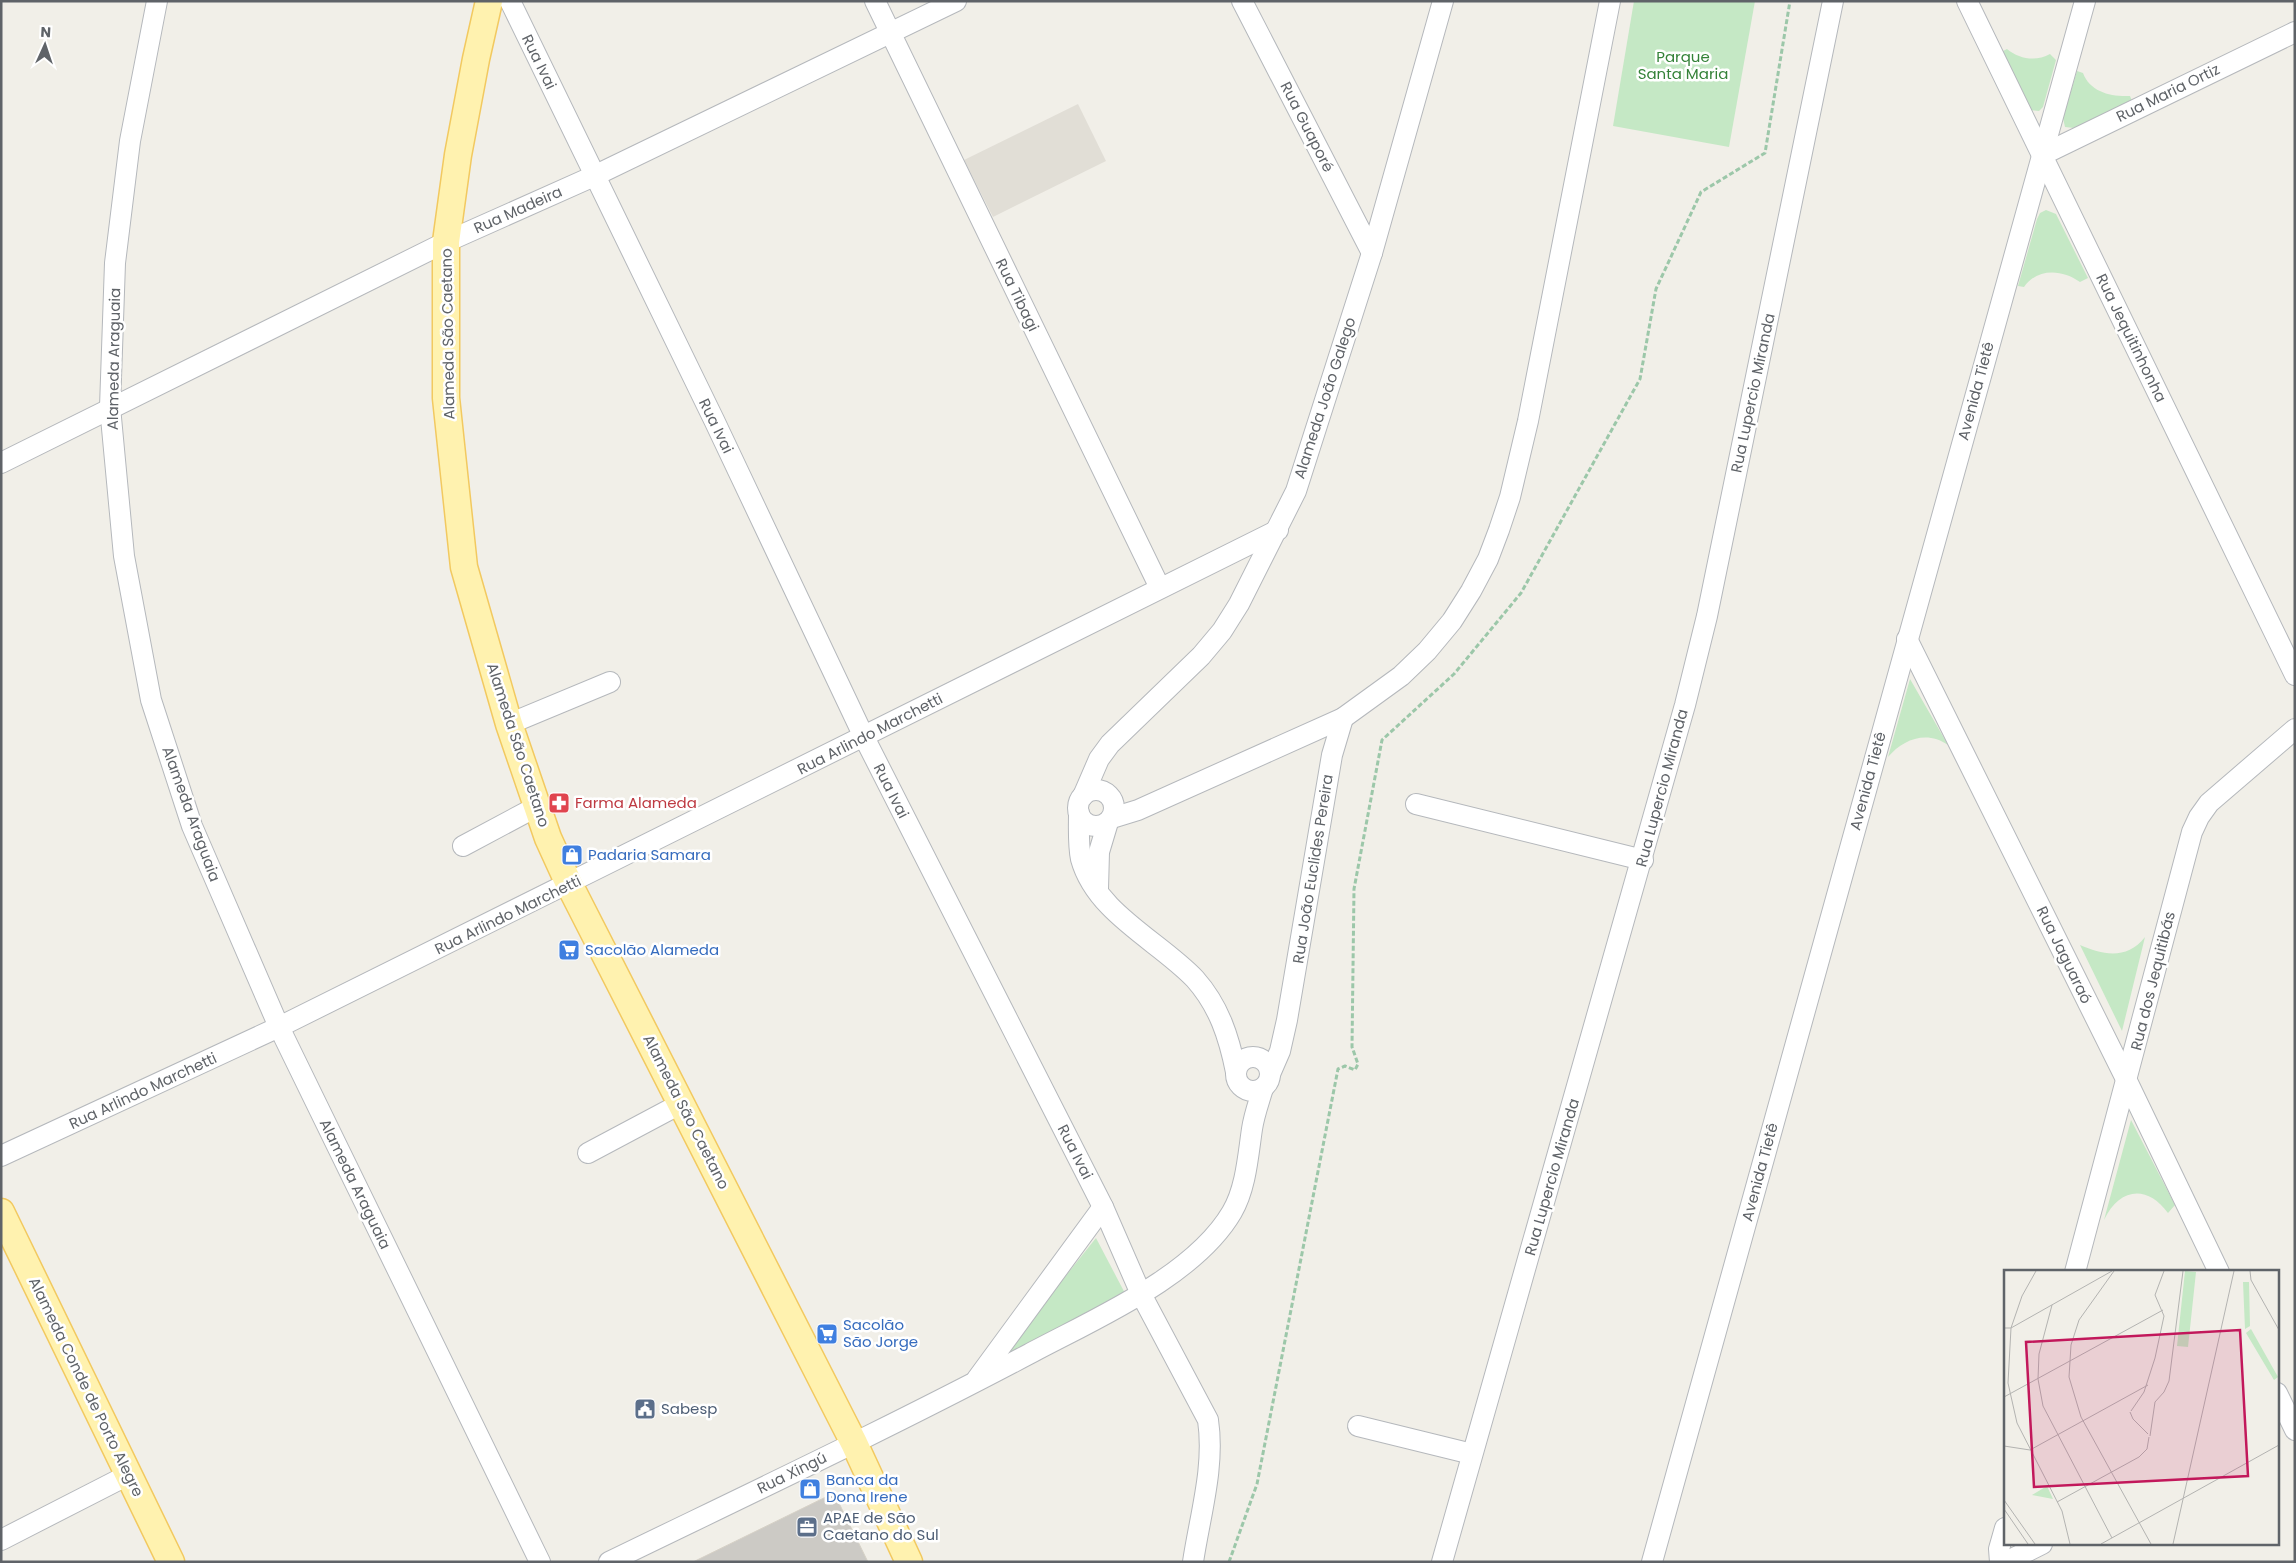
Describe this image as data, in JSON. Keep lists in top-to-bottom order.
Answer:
{
  "streets": {
    "main road": ["Alameda São Caetano", "Alameda Conde de Porto Alegre"],
    "street": [
      "Rua Ivai",
      "Rua Maria Ortiz",
      "Rua Guaporé",
      "Rua Madeira",
      "Rua Tibagi",
      "Rua Jequitinhonha",
      "Alameda Araguaia",
      "Avenida Tietê",
      "Rua Lupercio Miranda",
      "Alameda João Galego",
      "Rua Arlindo Marchetti",
      "Rua João Euclides Pereira",
      "Rua Jaguaraó",
      "Rua dos Jequitibás",
      "Rua Xingú"
    ]
  },
  "crossings": [
    ["Rua Ivai", "Rua Madeira"],
    ["Rua Ivai", "Alameda João Galego"],
    ["Rua Ivai", "Rua Arlindo Marchetti"],
    ["Rua Ivai", "Rua Xingú"],
    ["Rua Maria Ortiz", "Rua Jequitinhonha"],
    ["Rua Maria Ortiz", "Avenida Tietê"],
    ["Rua Guaporé", "Alameda João Galego"],
    ["Rua Madeira", "Rua Tibagi"],
    ["Rua Madeira", "Alameda São Caetano"],
    ["Rua Madeira", "Alameda Araguaia"],
    ["Rua Tibagi", "Rua Arlindo Marchetti"],
    ["Alameda São Caetano", "Rua Arlindo Marchetti"],
    ["Alameda São Caetano", "Rua Xingú"],
    ["Rua Jequitinhonha", "Avenida Tietê"],
    ["Alameda Araguaia", "Rua Arlindo Marchetti"],
    ["Avenida Tietê", "Rua Jaguaraó"],
    ["Alameda João Galego", "Rua Arlindo Marchetti"],
    ["Alameda João Galego", "Rua João Euclides Pereira"],
    ["Alameda João Galego", "Rua Xingú"],
    ["Rua Jaguaraó", "Rua dos Jequitibás"]
  ],
  "parks": ["Parque Santa Maria"],
  "places": {
    "pharmacy": ["Farma Alameda"],
    "shop": ["Padaria Samara", "Banca da Dona Irene"],
    "supermarket": ["Sacolão Alameda", "Sacolão São Jorge"],
    "public building": ["Sabesp"],
    "office": ["APAE de São Caetano do Sul"]
  },
  "north": "top"
}
